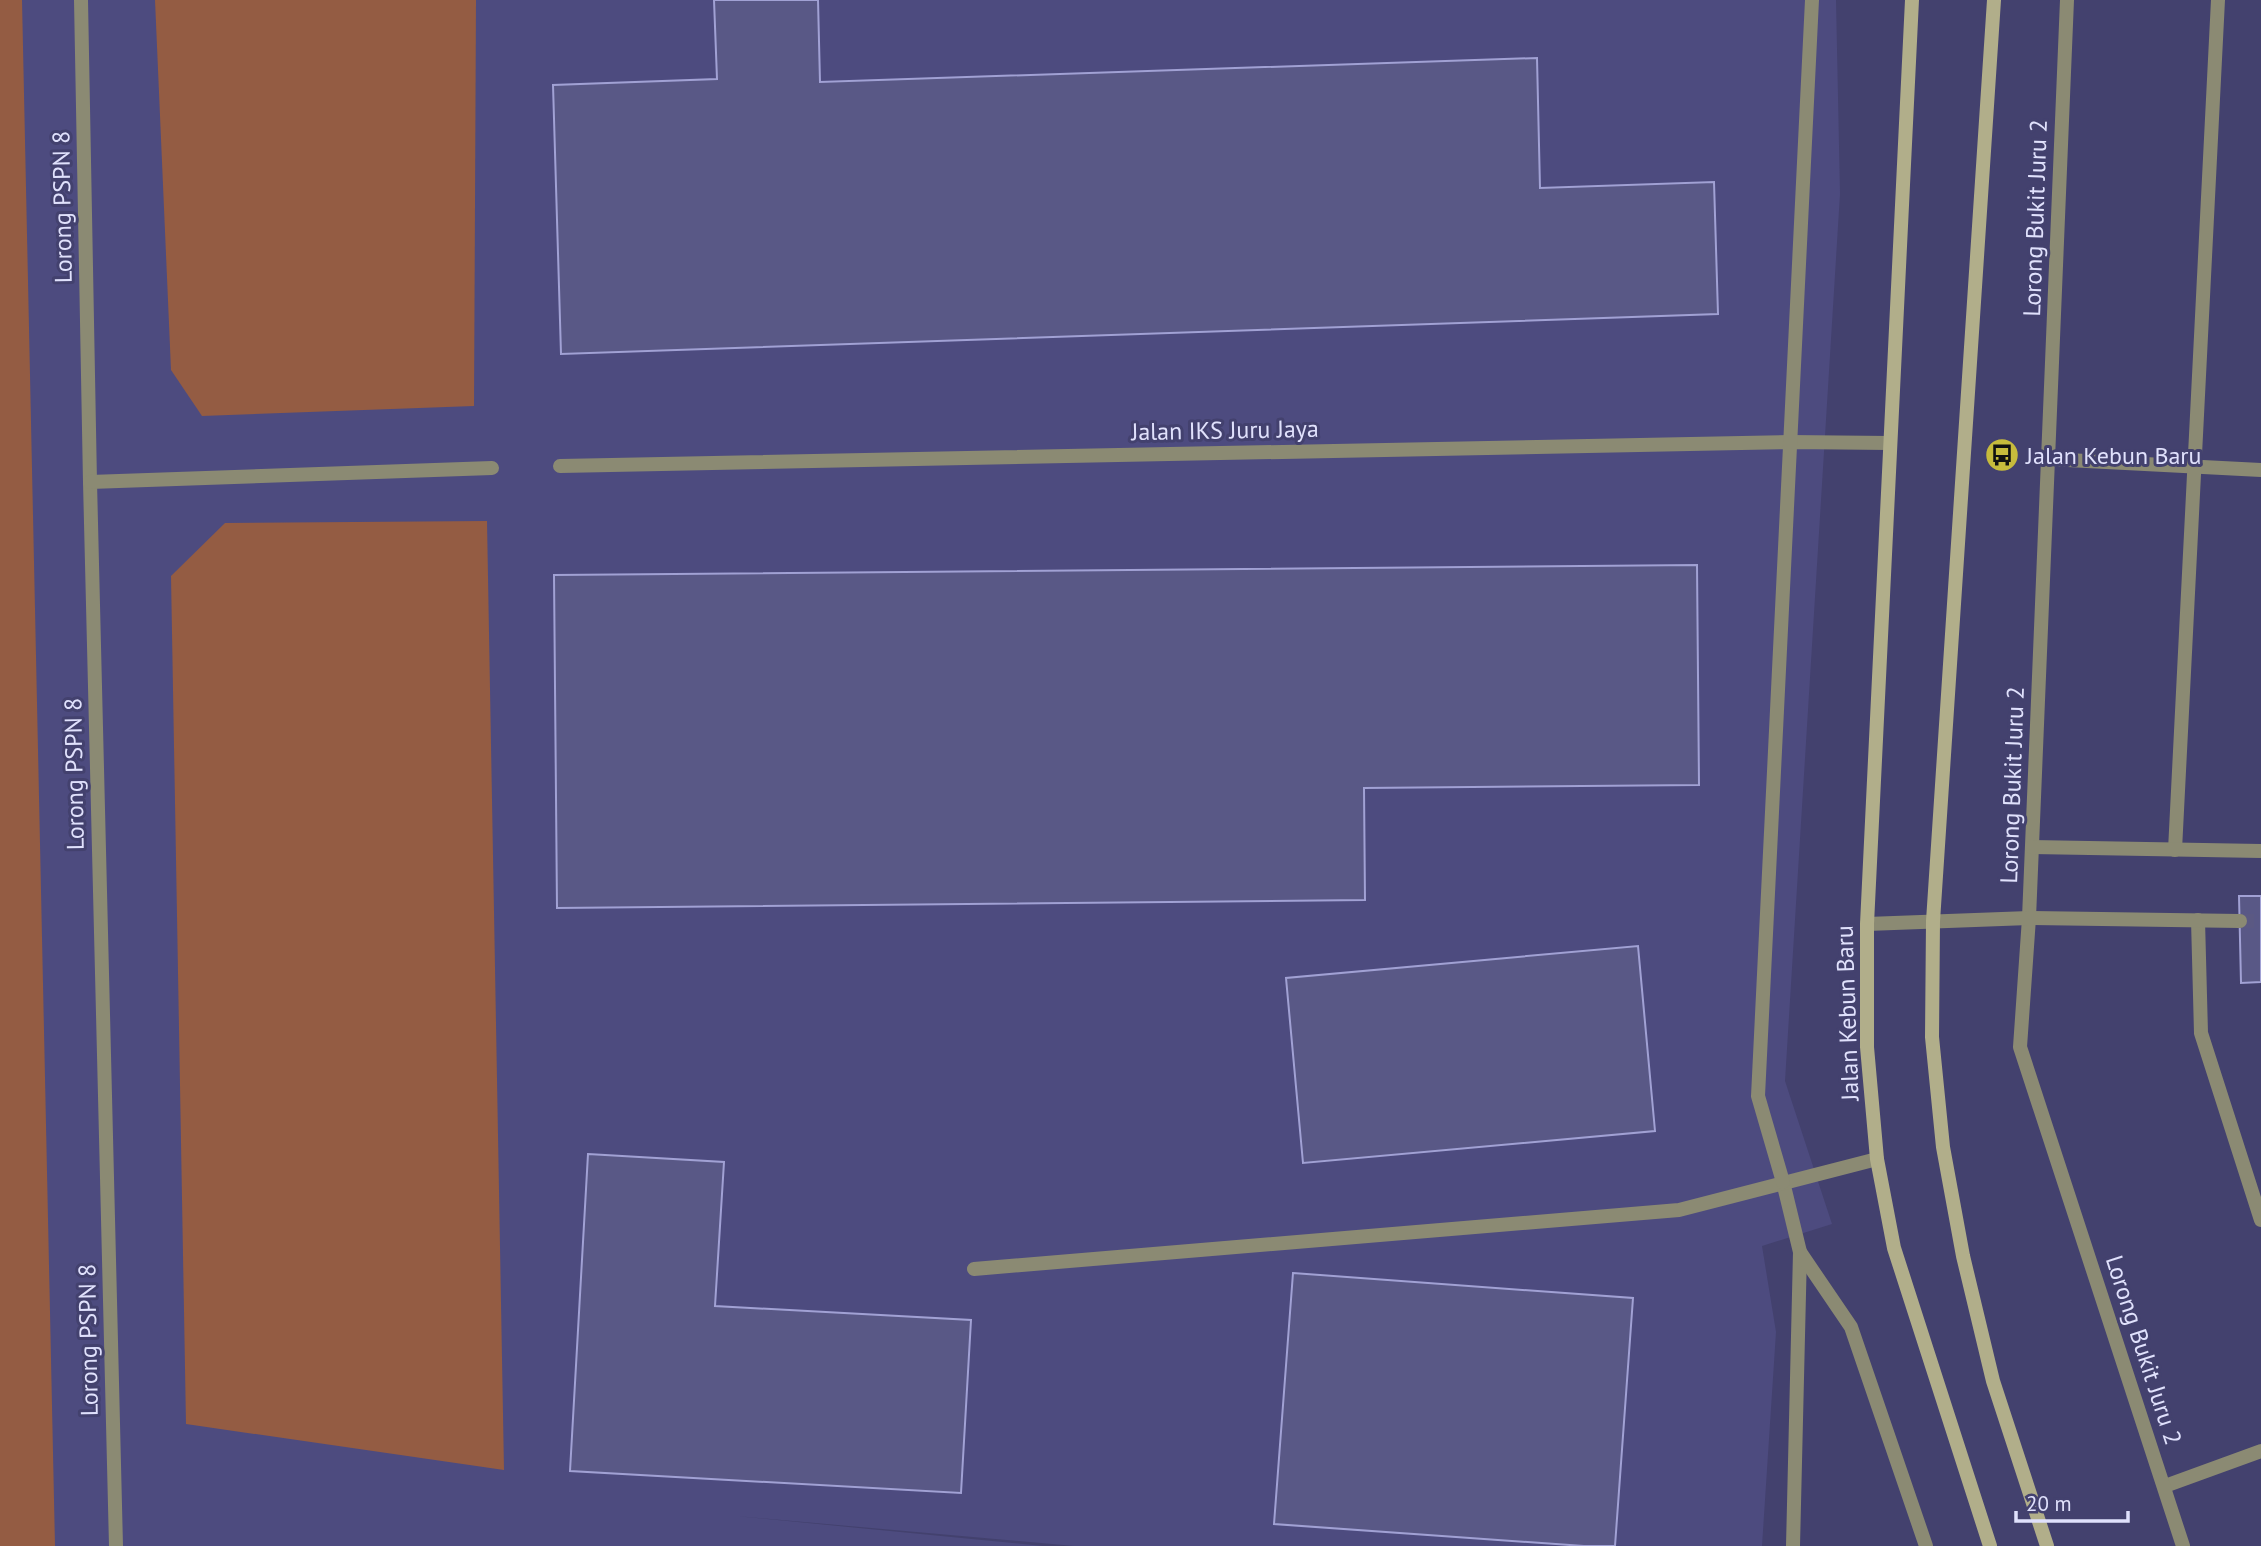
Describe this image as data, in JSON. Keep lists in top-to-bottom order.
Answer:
{
  "streets": {
    "street": [
      "Lorong PSPN 8",
      "Lorong Bukit Juru 2",
      "Jalan IKS Juru Jaya",
      "Jalan Kebun Baru"
    ]
  },
  "crossings": [
    ["Jalan IKS Juru Jaya", "Jalan Kebun Baru"]
  ],
  "places": {
    "bus stop": ["Jalan Kebun Baru"]
  },
  "scale_bar": "20 m"
}
